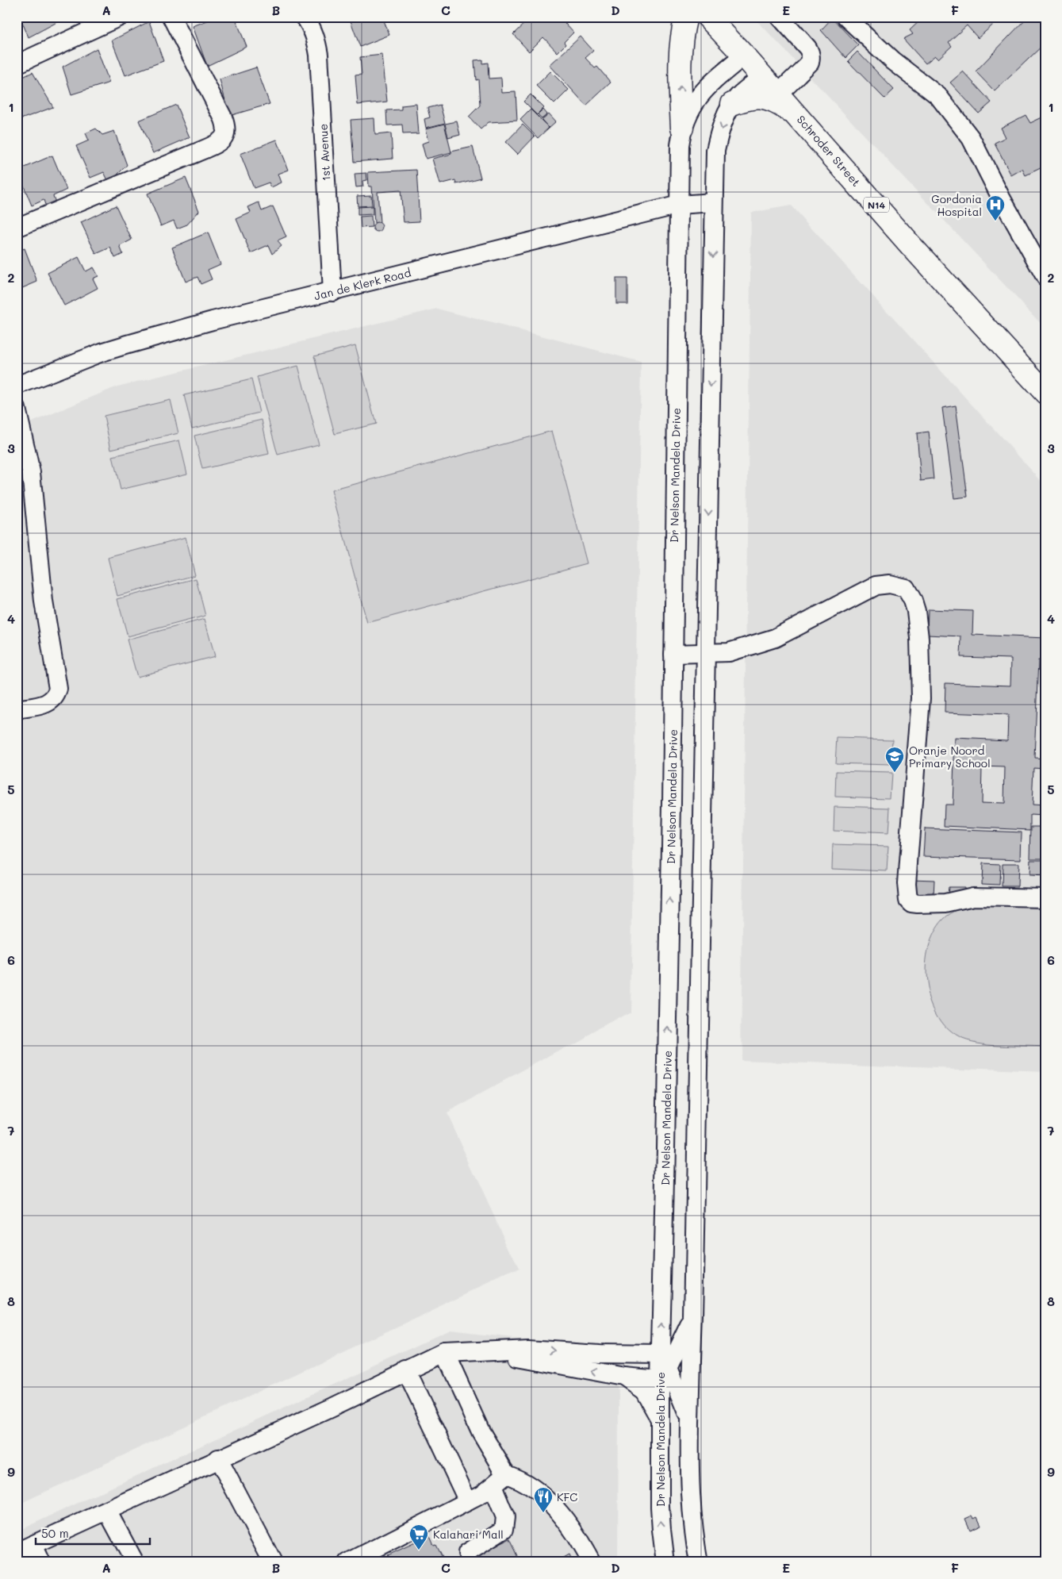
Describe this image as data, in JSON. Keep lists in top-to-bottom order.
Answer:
{
  "streets": {
    "highway": ["Schroder Street", "N14"],
    "street": ["1st Avenue", "Jan de Klerk Road", "Dr Nelson Mandela Drive"]
  },
  "crossings": [
    ["Schroder Street", "Dr Nelson Mandela Drive"],
    ["1st Avenue", "Jan de Klerk Road"],
    ["Jan de Klerk Road", "Dr Nelson Mandela Drive"]
  ],
  "places": {
    "hospital": ["Gordonia Hospital"],
    "school or university": ["Oranje Noord Primary School"],
    "restaurant": ["KFC"],
    "supermarket": ["Kalahari Mall"]
  },
  "scale_bar": "50 m",
  "grid": {
    "columns": [
      "A",
      "B",
      "C",
      "D",
      "E",
      "F"
    ],
    "rows": [
      "1",
      "2",
      "3",
      "4",
      "5",
      "6",
      "7",
      "8",
      "9"
    ]
  }
}
